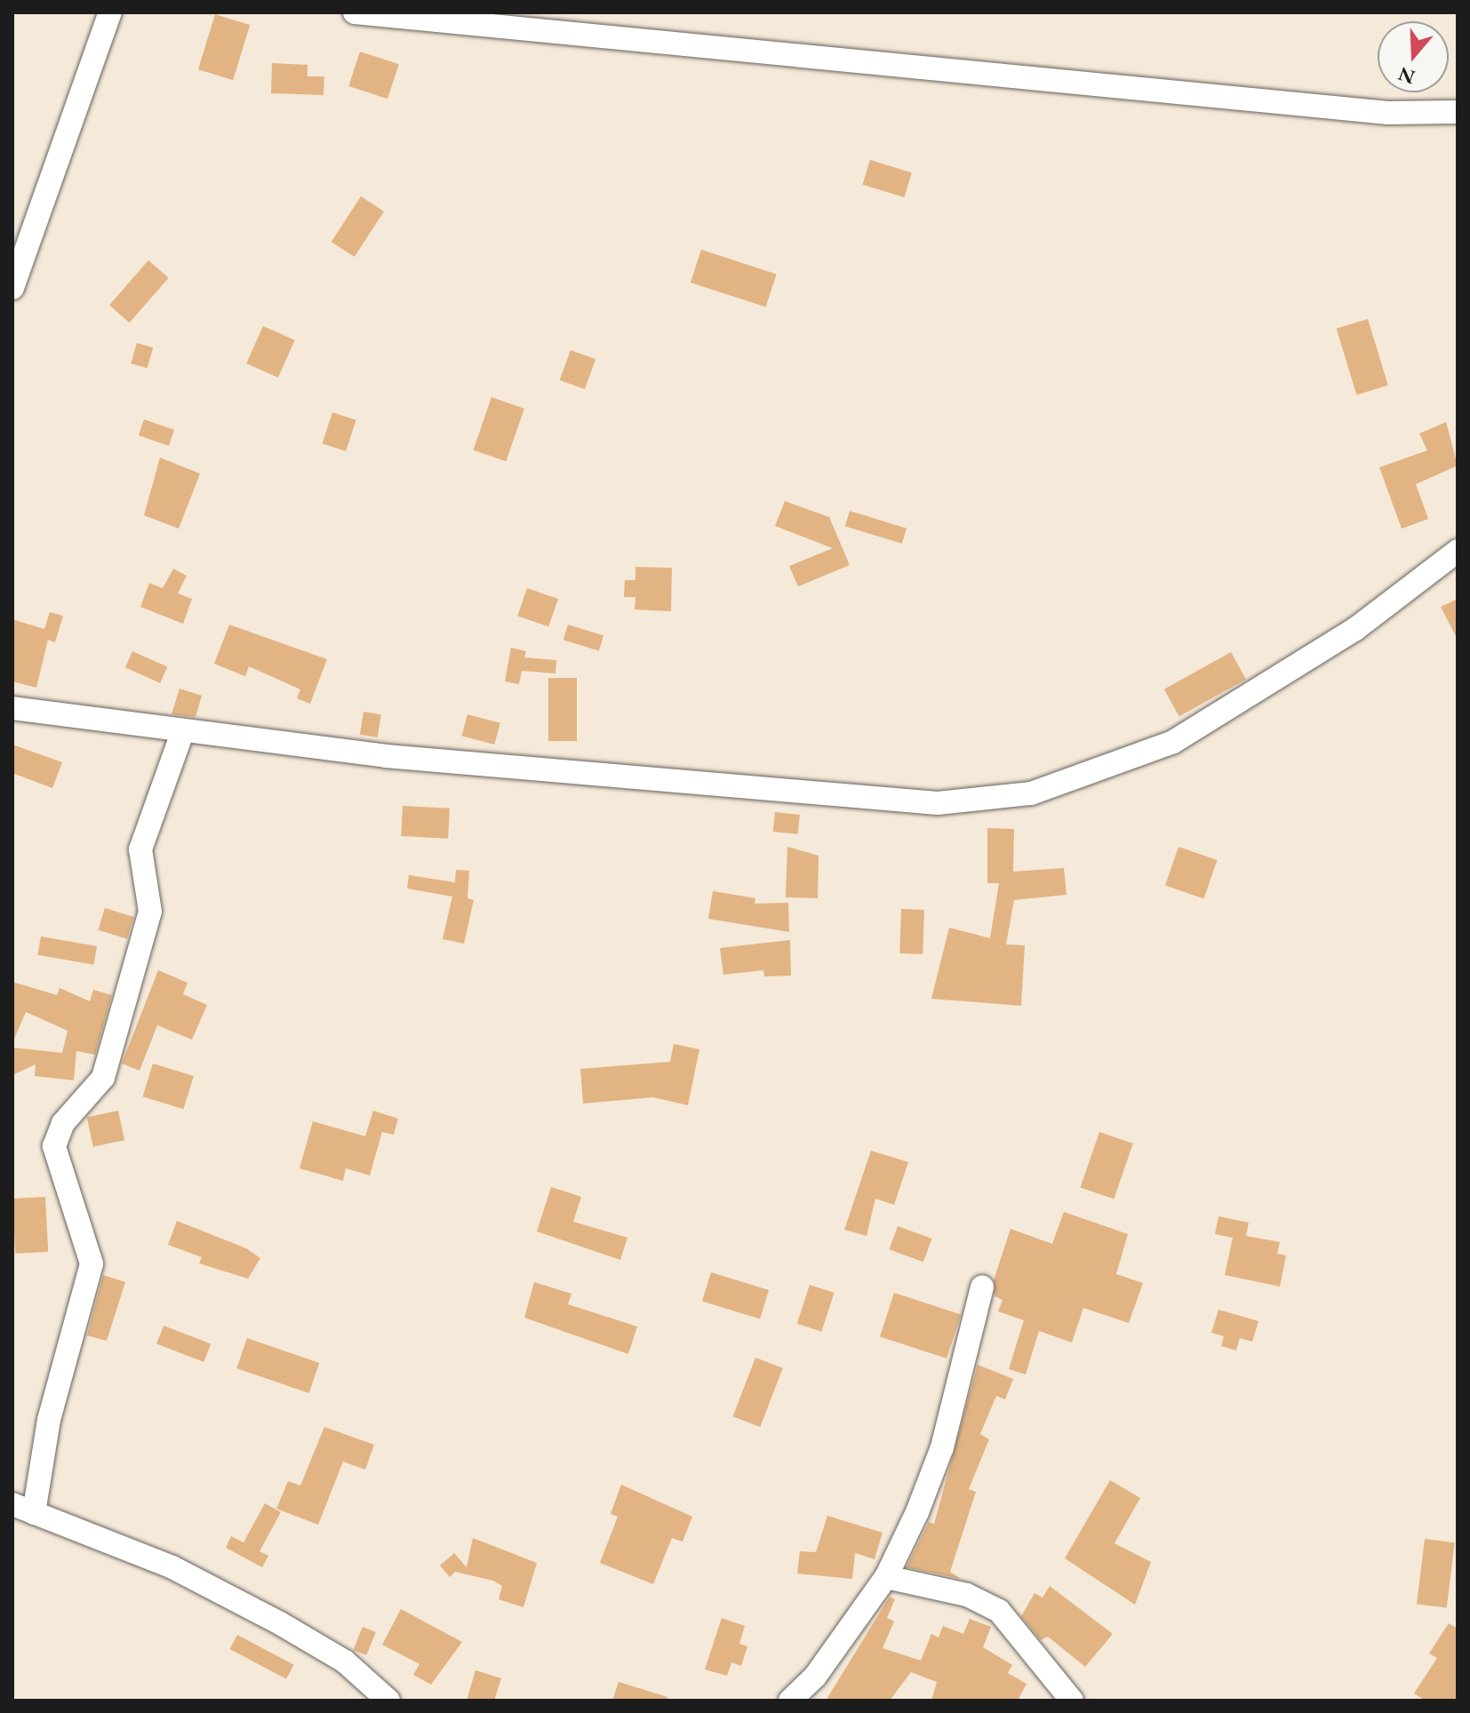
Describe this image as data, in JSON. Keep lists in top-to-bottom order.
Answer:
{
  "north": "bottom"
}
